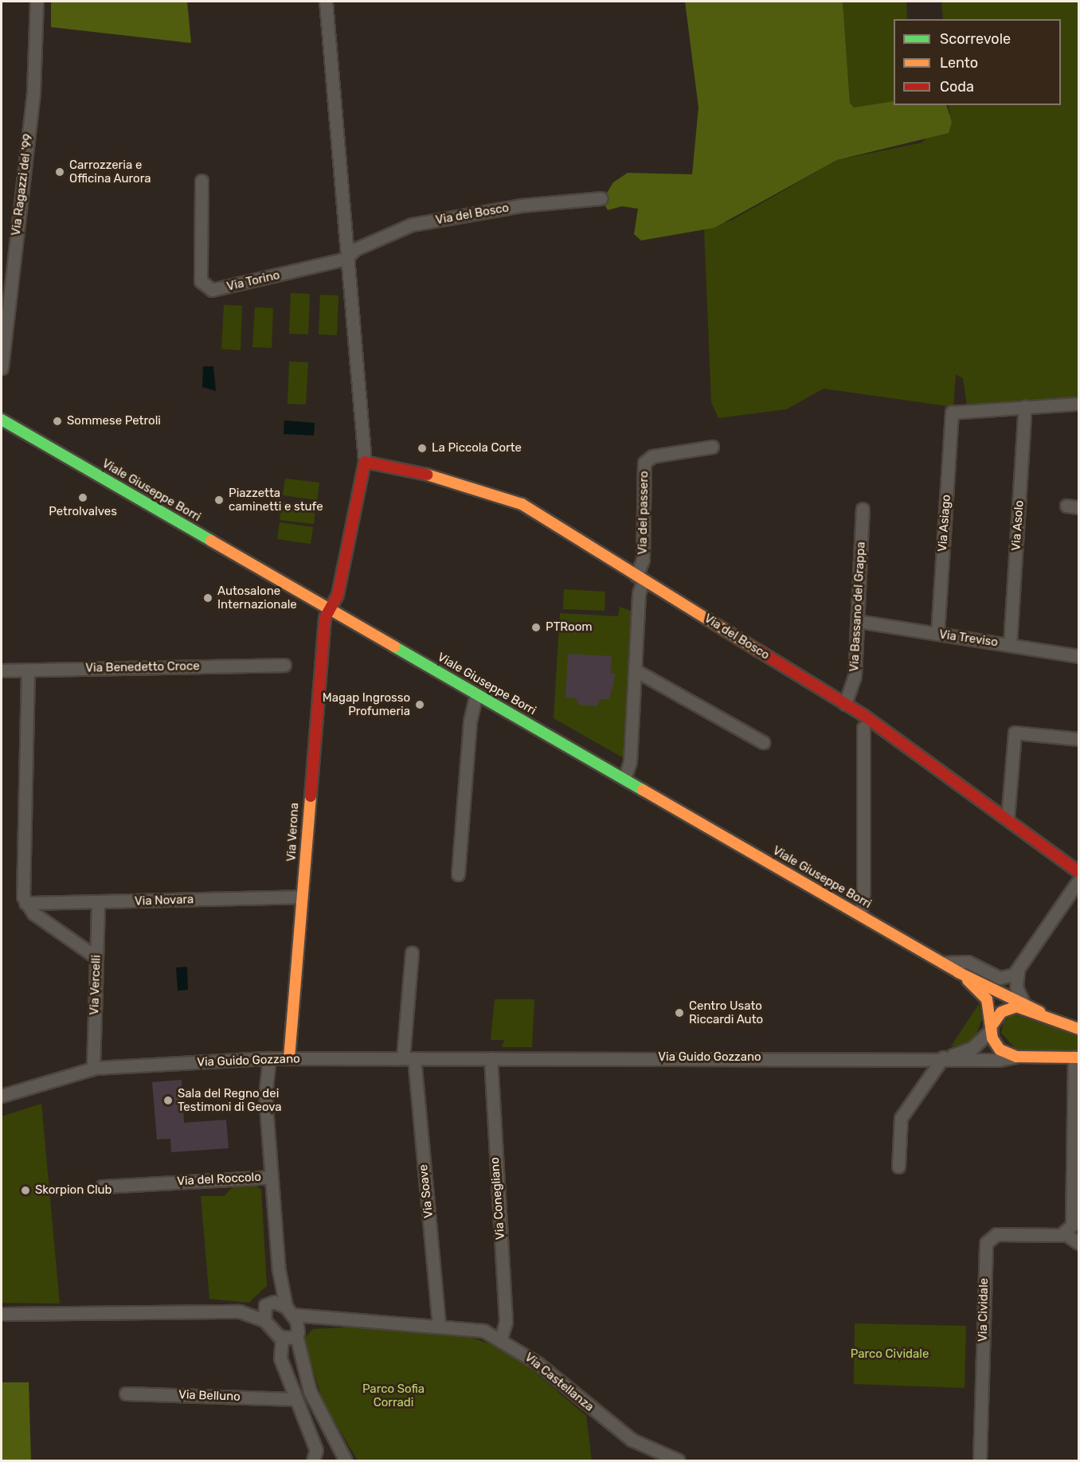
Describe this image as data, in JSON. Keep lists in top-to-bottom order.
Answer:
{
  "streets": {
    "main road": ["Via del Bosco", "Viale Giuseppe Borri", "Via Verona"],
    "street": [
      "Via Ragazzi del '99",
      "Via Torino",
      "Via del passero",
      "Via Asiago",
      "Via Asolo",
      "Via Bassano del Grappa",
      "Via Treviso",
      "Via Benedetto Croce",
      "Via Novara",
      "Via Vercelli",
      "Via Guido Gozzano",
      "Via del Roccolo",
      "Via Soave",
      "Via Conegliano",
      "Via Cividale",
      "Via Castellanza",
      "Via Belluno"
    ]
  },
  "crossings": [
    ["Via del Bosco", "Via Torino"],
    ["Via del Bosco", "Via del passero"],
    ["Via del Bosco", "Via Bassano del Grappa"],
    ["Viale Giuseppe Borri", "Via Verona"],
    ["Via Asiago", "Via Asolo"],
    ["Via Asiago", "Via Treviso"],
    ["Via Asolo", "Via Treviso"],
    ["Via Bassano del Grappa", "Via Treviso"],
    ["Via Verona", "Via Novara"],
    ["Via Verona", "Via Guido Gozzano"],
    ["Via Novara", "Via Vercelli"],
    ["Via Vercelli", "Via Guido Gozzano"],
    ["Via Guido Gozzano", "Via Soave"],
    ["Via Guido Gozzano", "Via Conegliano"],
    ["Via del Roccolo", "Via Castellanza"],
    ["Via Soave", "Via Castellanza"],
    ["Via Conegliano", "Via Castellanza"]
  ],
  "parks": ["Parco Cividale", "Parco Sofia Corradi"],
  "places": [
    "Carrozzeria e Officina Aurora",
    "Sommese Petroli",
    "La Piccola Corte",
    "Petrolvalves",
    "Piazzetta caminetti e stufe",
    "Autosalone Internazionale",
    "PTRoom",
    "Magap Ingrosso Profumeria",
    "Centro Usato Riccardi Auto",
    "Sala del Regno dei Testimoni di Geova",
    "Skorpion Club"
  ],
  "legend": ["Scorrevole", "Lento", "Coda"]
}
